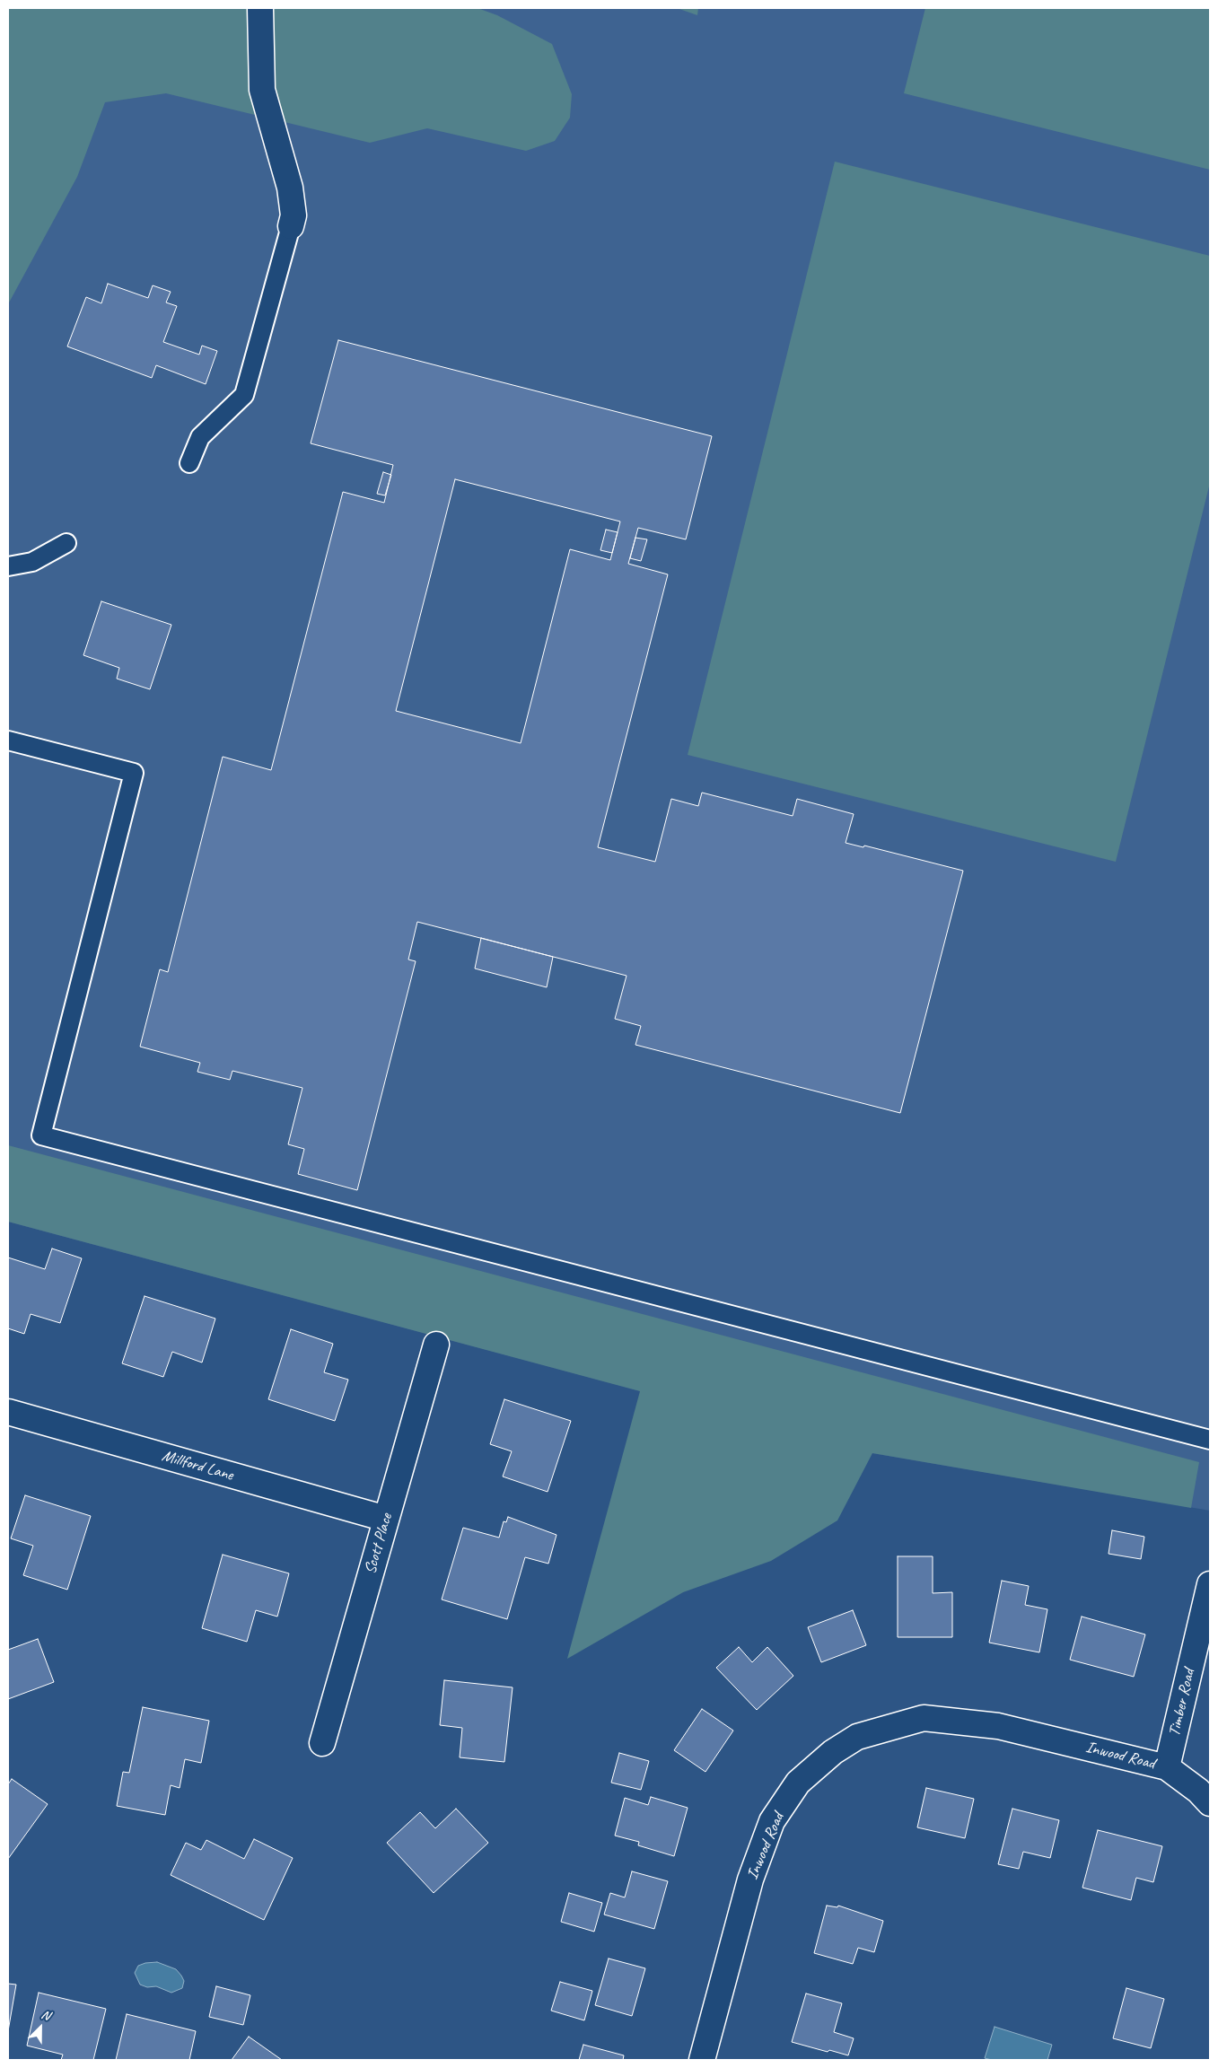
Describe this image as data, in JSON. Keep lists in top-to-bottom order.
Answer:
{
  "streets": {
    "street": [
      "Millford Lane",
      "Scott Place",
      "Timber Road",
      "Inwood Road"
    ]
  },
  "crossings": [
    ["Millford Lane", "Scott Place"],
    ["Timber Road", "Inwood Road"]
  ],
  "north": "top right"
}
